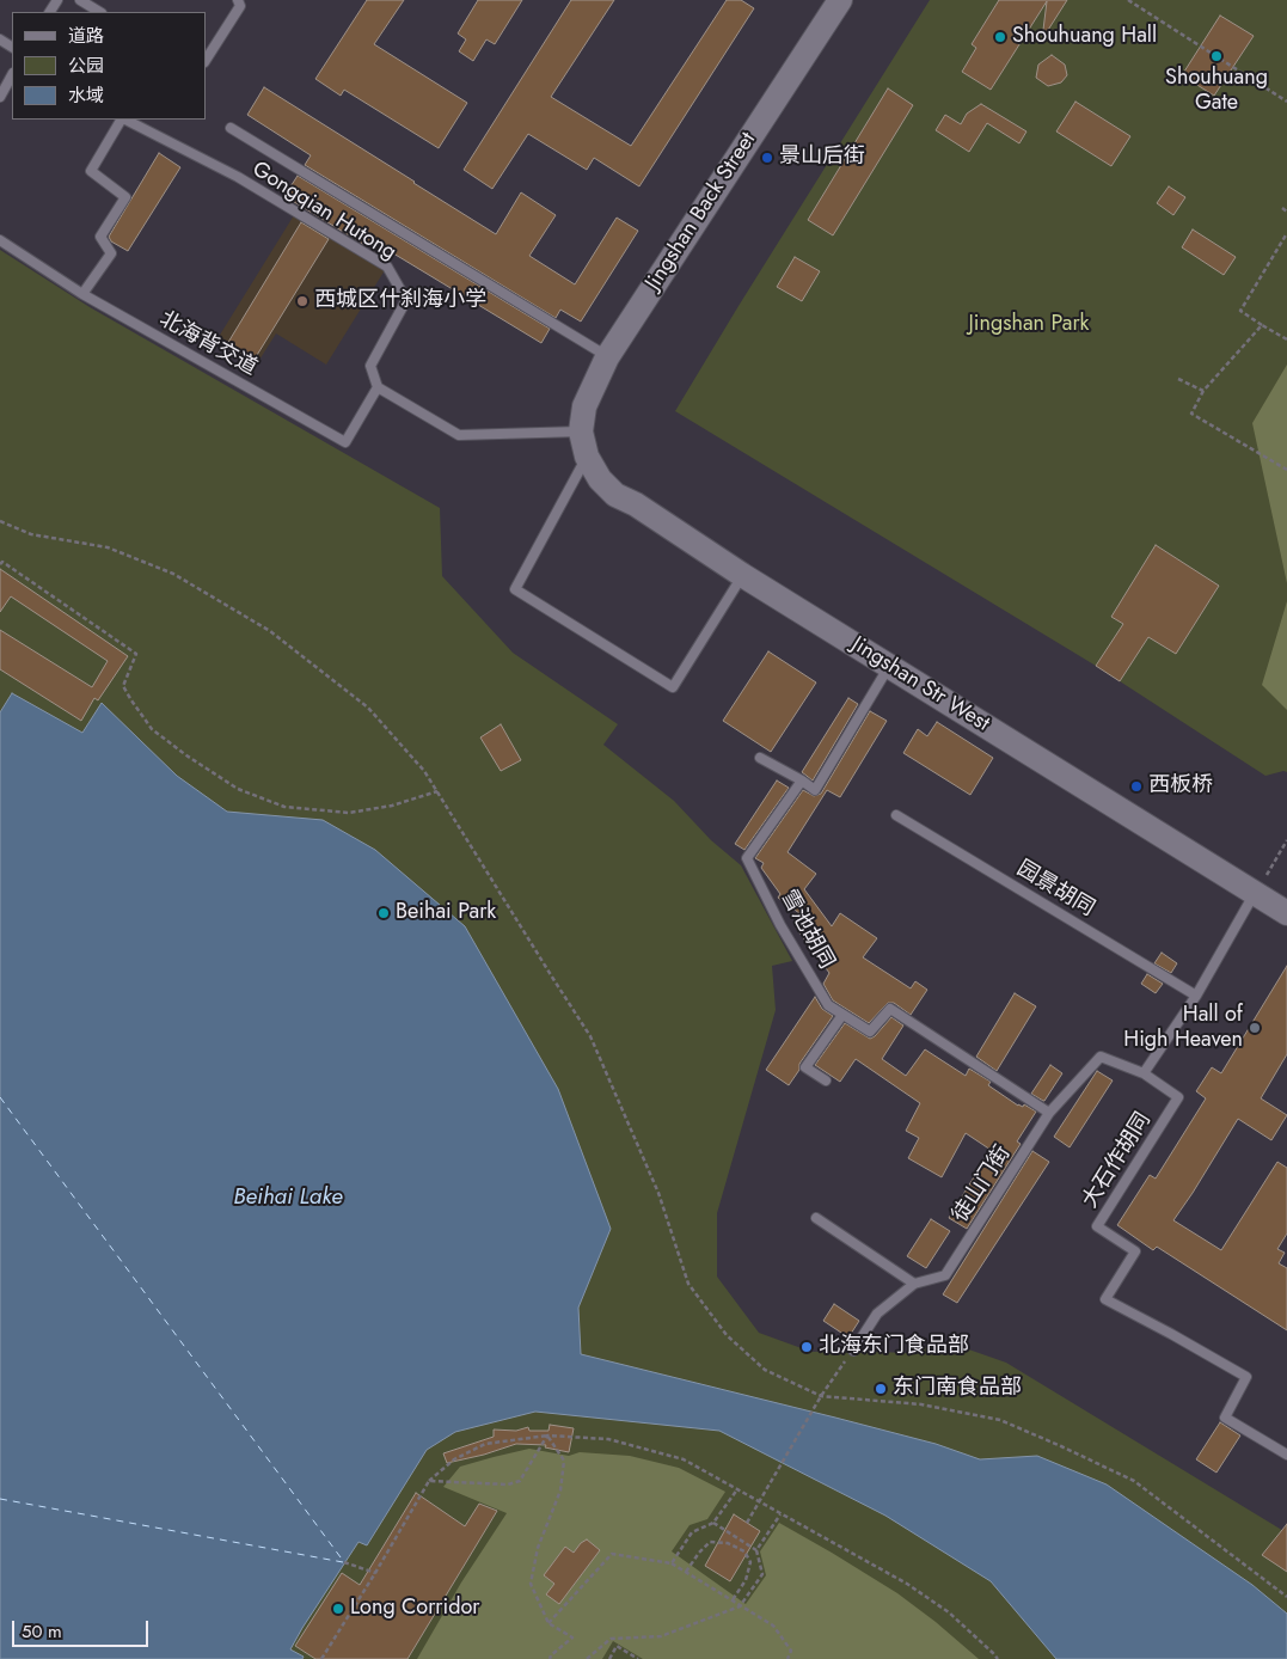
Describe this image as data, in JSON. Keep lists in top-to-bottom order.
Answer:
{
  "streets": {
    "street": ["Jingshan Back Street", "Jingshan Str West"],
    "lane": [
      "Gongqian Hutong",
      "北海背交道",
      "园景胡同",
      "雪池胡同",
      "大石作胡同",
      "徒山门街"
    ]
  },
  "crossings": [
    ["Gongqian Hutong", "北海背交道"],
    ["Jingshan Back Street", "Jingshan Str West"],
    ["雪池胡同", "徒山门街"],
    ["大石作胡同", "徒山门街"]
  ],
  "water": ["Beihai Lake"],
  "parks": ["Jingshan Park"],
  "places": [
    "Shouhuang Hall",
    "Shouhuang Gate",
    "景山后街",
    "西城区什刹海小学",
    "西板桥",
    "Beihai Park",
    "Hall of High Heaven",
    "北海东门食品部",
    "东门南食品部",
    "Long Corridor"
  ],
  "legend": ["道路", "公园", "水域"],
  "scale_bar": "50 m"
}
